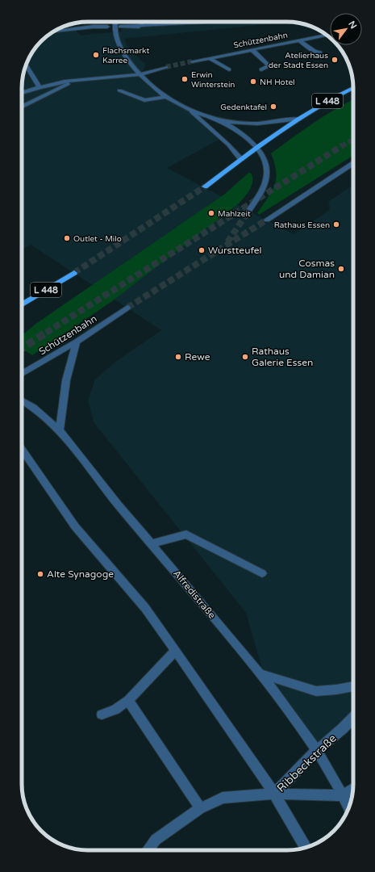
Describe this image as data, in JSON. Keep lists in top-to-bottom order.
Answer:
{
  "streets": {
    "main road": ["L 448"],
    "street": ["Schützenbahn", "Alfredistraße", "Ribbeckstraße"]
  },
  "crossings": [
    ["Alfredistraße", "Ribbeckstraße"]
  ],
  "places": [
    "Flachsmarkt Karree",
    "Atelierhaus der Stadt Essen",
    "Erwin Winterstein",
    "NH Hotel",
    "Gedenktafel",
    "Mahlzeit",
    "Rathaus Essen",
    "Outlet - Milo",
    "Wurstteufel",
    "Cosmas und Damian",
    "Rewe",
    "Rathaus Galerie Essen",
    "Alte Synagoge"
  ],
  "north": "top right"
}
